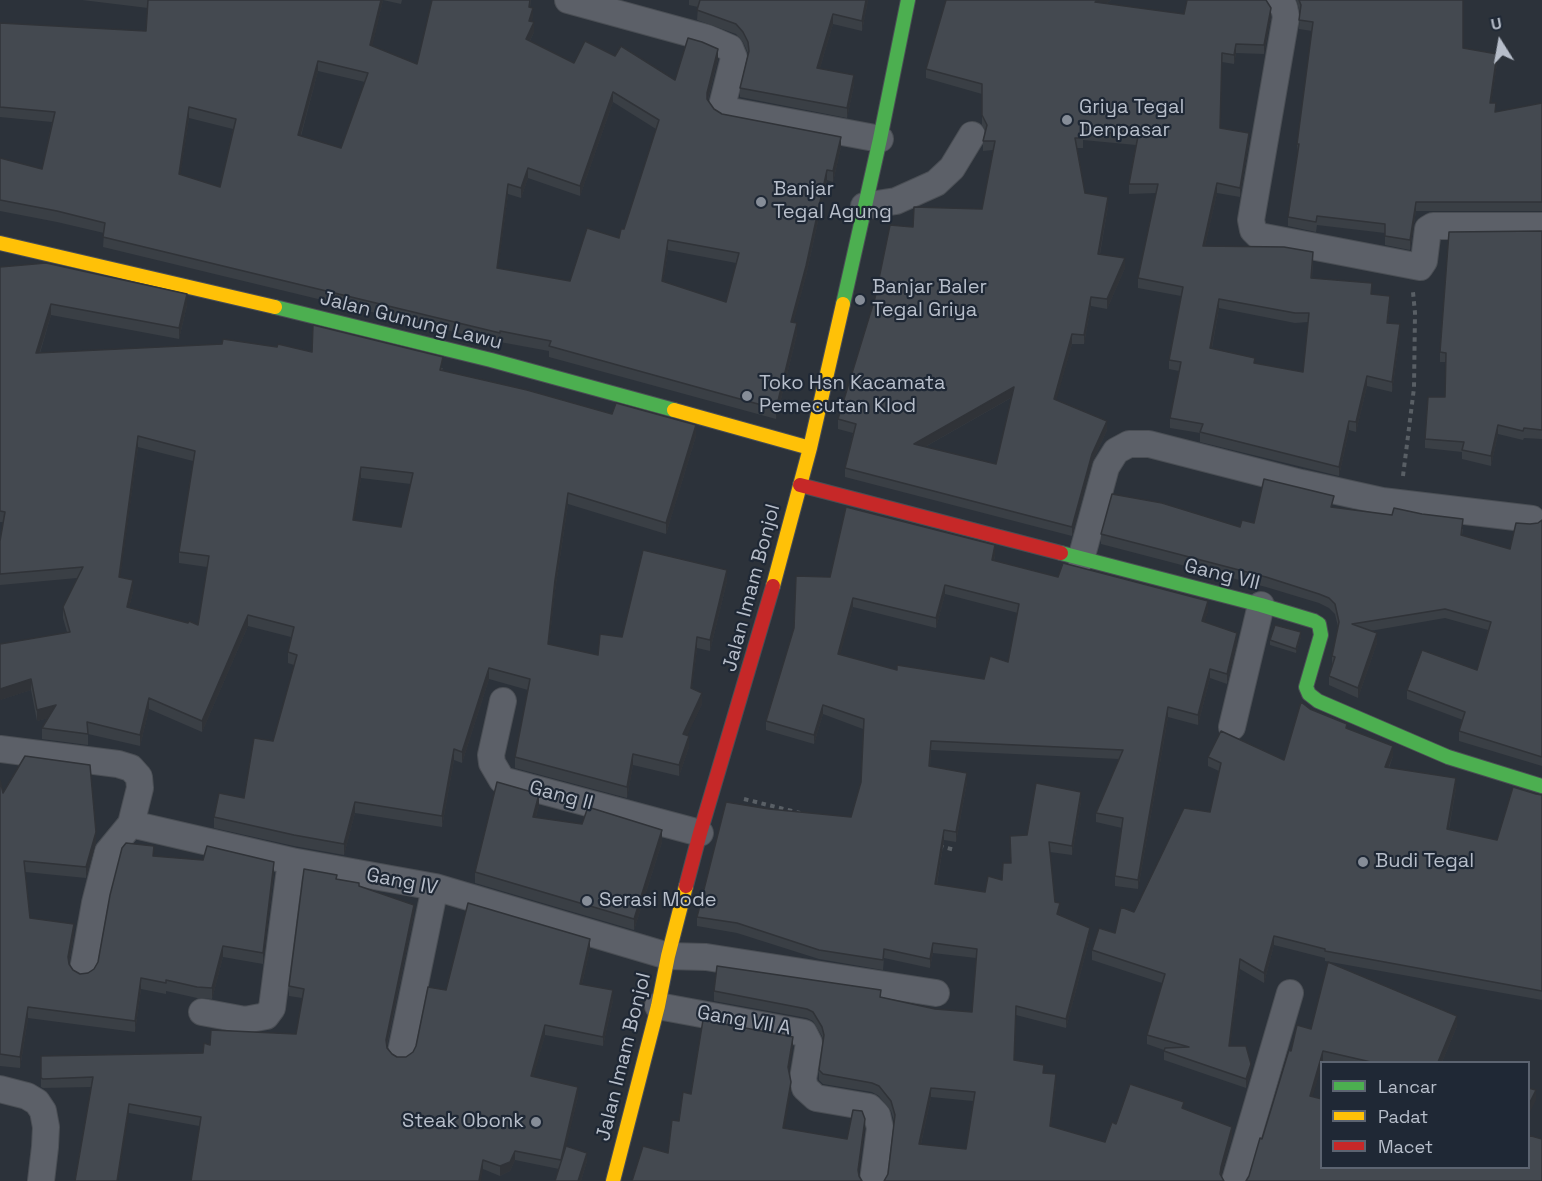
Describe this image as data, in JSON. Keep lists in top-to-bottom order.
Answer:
{
  "streets": {
    "main road": ["Jalan Gunung Lawu", "Gang VII", "Jalan Imam Bonjol"],
    "street": ["Gang II", "Gang IV", "Gang VII A"]
  },
  "crossings": [
    ["Jalan Gunung Lawu", "Jalan Imam Bonjol"],
    ["Gang VII", "Jalan Imam Bonjol"],
    ["Jalan Imam Bonjol", "Gang II"],
    ["Jalan Imam Bonjol", "Gang IV"],
    ["Jalan Imam Bonjol", "Gang VII A"]
  ],
  "places": [
    "Griya Tegal Denpasar",
    "Banjar Tegal Agung",
    "Banjar Baler Tegal Griya",
    "Toko Hsn Kacamata Pemecutan Klod",
    "Budi Tegal",
    "Serasi Mode",
    "Steak Obonk"
  ],
  "legend": ["Lancar", "Padat", "Macet"],
  "north": "top"
}
